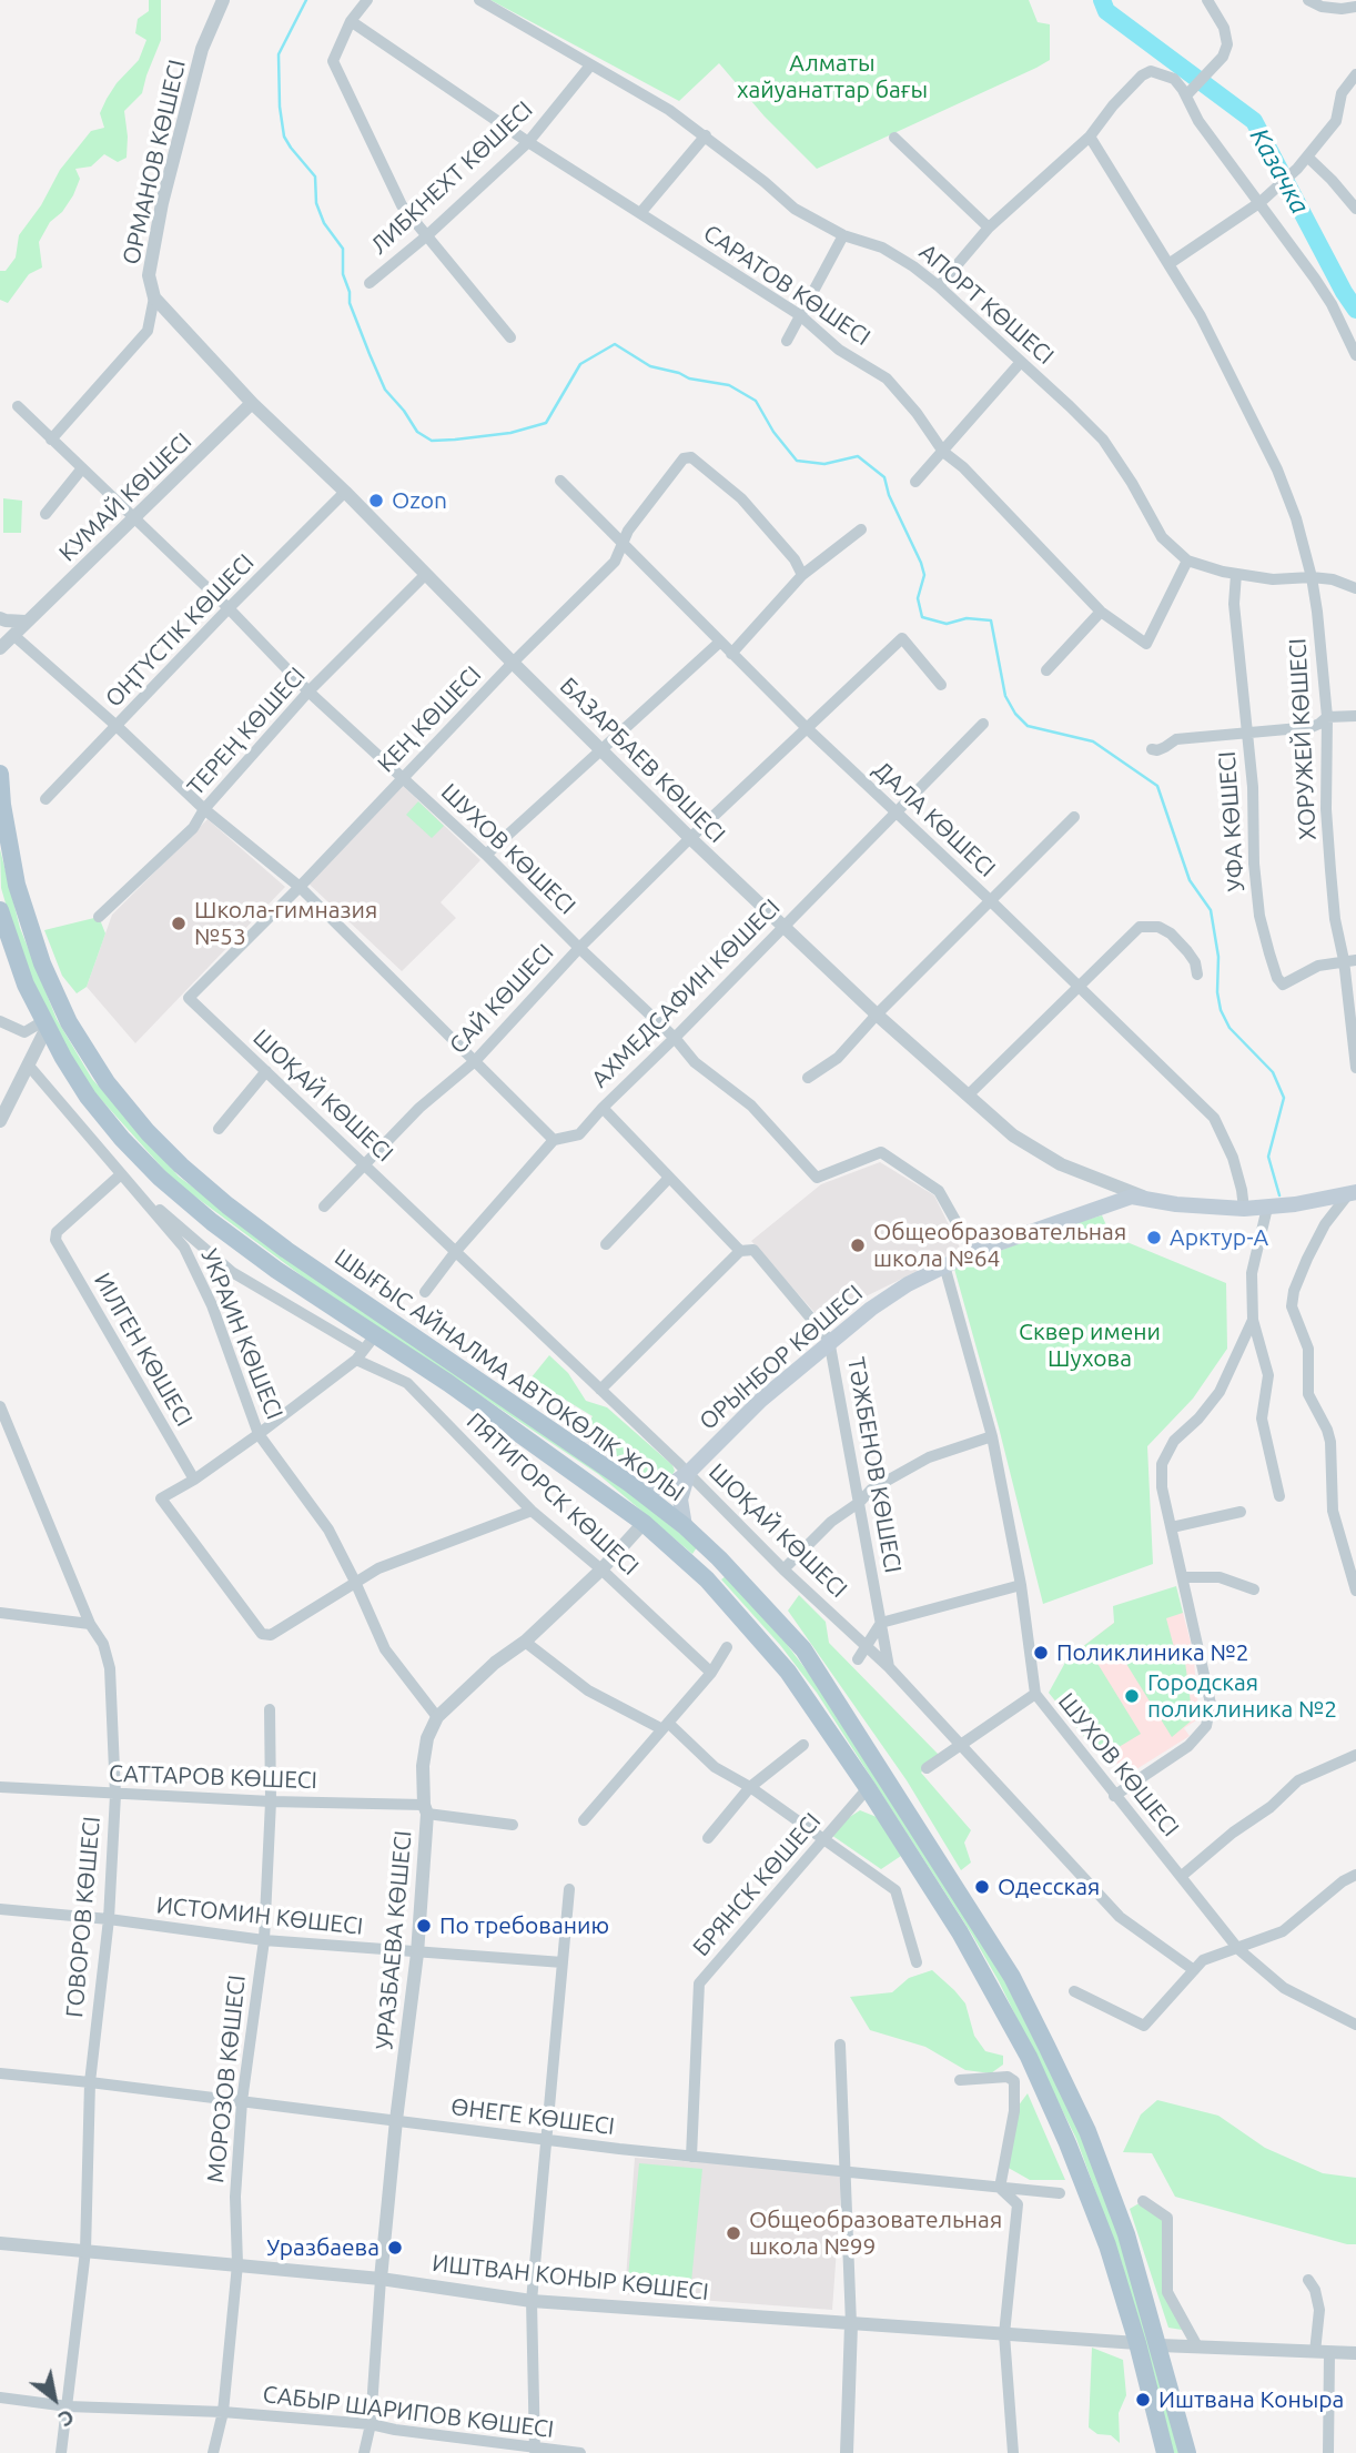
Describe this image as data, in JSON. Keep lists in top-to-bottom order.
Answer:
{
  "streets": {
    "main road": ["ОРЫНБОР КӨШЕСІ", "ШЫҒЫС АЙНАЛМА АВТОКӨЛІК ЖОЛЫ"],
    "street": [
      "ОРМАНОВ КӨШЕСІ",
      "ЛИБКНЕХТ КӨШЕСІ",
      "САРАТОВ КӨШЕСІ",
      "АПОРТ КӨШЕСІ",
      "КУМАЙ КӨШЕСІ",
      "ОҢТҮСТІК КӨШЕСІ",
      "КЕҢ КӨШЕСІ",
      "ТЕРЕҢ КӨШЕСІ",
      "ХОРУЖЕЙ КӨШЕСІ",
      "БАЗАРБАЕВ КӨШЕСІ",
      "ДАЛА КӨШЕСІ",
      "УФА КӨШЕСІ",
      "ШУХОВ КӨШЕСІ",
      "АХМЕДСАФИН КӨШЕСІ",
      "САЙ КӨШЕСІ",
      "ШОҚАЙ КӨШЕСІ",
      "УКРАИН КӨШЕСІ",
      "ИІЛГЕН КӨШЕСІ",
      "ТӘЖБЕНОВ КӨШЕСІ",
      "ПЯТИГОРСК КӨШЕСІ",
      "САТТАРОВ КӨШЕСІ",
      "БРЯНСК КӨШЕСІ",
      "ИСТОМИН КӨШЕСІ",
      "ГОВОРОВ КӨШЕСІ",
      "УРАЗБАЕВА КӨШЕСІ",
      "МОРОЗОВ КӨШЕСІ",
      "ӨНЕГЕ КӨШЕСІ",
      "ИШТВАН КОНЫР КӨШЕСІ",
      "САБЫР ШАРИПОВ КӨШЕСІ"
    ]
  },
  "crossings": [
    ["ОРМАНОВ КӨШЕСІ", "БАЗАРБАЕВ КӨШЕСІ"],
    ["ОРМАНОВ КӨШЕСІ", "ШУХОВ КӨШЕСІ"],
    ["ЛИБКНЕХТ КӨШЕСІ", "САРАТОВ КӨШЕСІ"],
    ["ЛИБКНЕХТ КӨШЕСІ", "АПОРТ КӨШЕСІ"],
    ["САРАТОВ КӨШЕСІ", "АПОРТ КӨШЕСІ"],
    ["АПОРТ КӨШЕСІ", "ХОРУЖЕЙ КӨШЕСІ"],
    ["АПОРТ КӨШЕСІ", "УФА КӨШЕСІ"],
    ["КУМАЙ КӨШЕСІ", "БАЗАРБАЕВ КӨШЕСІ"],
    ["КУМАЙ КӨШЕСІ", "ШУХОВ КӨШЕСІ"],
    ["ОҢТҮСТІК КӨШЕСІ", "БАЗАРБАЕВ КӨШЕСІ"],
    ["ОҢТҮСТІК КӨШЕСІ", "ШУХОВ КӨШЕСІ"],
    ["КЕҢ КӨШЕСІ", "БАЗАРБАЕВ КӨШЕСІ"],
    ["КЕҢ КӨШЕСІ", "ДАЛА КӨШЕСІ"],
    ["КЕҢ КӨШЕСІ", "ШУХОВ КӨШЕСІ"],
    ["КЕҢ КӨШЕСІ", "ШОҚАЙ КӨШЕСІ"],
    ["ТЕРЕҢ КӨШЕСІ", "БАЗАРБАЕВ КӨШЕСІ"],
    ["ТЕРЕҢ КӨШЕСІ", "ШУХОВ КӨШЕСІ"],
    ["ХОРУЖЕЙ КӨШЕСІ", "УФА КӨШЕСІ"],
    ["БАЗАРБАЕВ КӨШЕСІ", "АХМЕДСАФИН КӨШЕСІ"],
    ["БАЗАРБАЕВ КӨШЕСІ", "САЙ КӨШЕСІ"],
    ["БАЗАРБАЕВ КӨШЕСІ", "ОРЫНБОР КӨШЕСІ"],
    ["ДАЛА КӨШЕСІ", "АХМЕДСАФИН КӨШЕСІ"],
    ["ДАЛА КӨШЕСІ", "САЙ КӨШЕСІ"],
    ["ДАЛА КӨШЕСІ", "ОРЫНБОР КӨШЕСІ"],
    ["ШУХОВ КӨШЕСІ", "АХМЕДСАФИН КӨШЕСІ"],
    ["ШУХОВ КӨШЕСІ", "САЙ КӨШЕСІ"],
    ["ШУХОВ КӨШЕСІ", "ОРЫНБОР КӨШЕСІ"],
    ["АХМЕДСАФИН КӨШЕСІ", "ШОҚАЙ КӨШЕСІ"],
    ["САЙ КӨШЕСІ", "ШОҚАЙ КӨШЕСІ"],
    ["ШОҚАЙ КӨШЕСІ", "ОРЫНБОР КӨШЕСІ"],
    ["ШОҚАЙ КӨШЕСІ", "ТӘЖБЕНОВ КӨШЕСІ"],
    ["УКРАИН КӨШЕСІ", "ИІЛГЕН КӨШЕСІ"],
    ["УКРАИН КӨШЕСІ", "УРАЗБАЕВА КӨШЕСІ"],
    ["ОРЫНБОР КӨШЕСІ", "ТӘЖБЕНОВ КӨШЕСІ"],
    ["ШЫҒЫС АЙНАЛМА АВТОКӨЛІК ЖОЛЫ", "БРЯНСК КӨШЕСІ"],
    ["ШЫҒЫС АЙНАЛМА АВТОКӨЛІК ЖОЛЫ", "УРАЗБАЕВА КӨШЕСІ"],
    ["ШЫҒЫС АЙНАЛМА АВТОКӨЛІК ЖОЛЫ", "ИШТВАН КОНЫР КӨШЕСІ"],
    ["ПЯТИГОРСК КӨШЕСІ", "УРАЗБАЕВА КӨШЕСІ"],
    ["САТТАРОВ КӨШЕСІ", "ГОВОРОВ КӨШЕСІ"],
    ["САТТАРОВ КӨШЕСІ", "УРАЗБАЕВА КӨШЕСІ"],
    ["САТТАРОВ КӨШЕСІ", "МОРОЗОВ КӨШЕСІ"],
    ["БРЯНСК КӨШЕСІ", "ӨНЕГЕ КӨШЕСІ"],
    ["ИСТОМИН КӨШЕСІ", "ГОВОРОВ КӨШЕСІ"],
    ["ИСТОМИН КӨШЕСІ", "УРАЗБАЕВА КӨШЕСІ"],
    ["ИСТОМИН КӨШЕСІ", "МОРОЗОВ КӨШЕСІ"],
    ["ГОВОРОВ КӨШЕСІ", "ӨНЕГЕ КӨШЕСІ"],
    ["ГОВОРОВ КӨШЕСІ", "ИШТВАН КОНЫР КӨШЕСІ"],
    ["ГОВОРОВ КӨШЕСІ", "САБЫР ШАРИПОВ КӨШЕСІ"],
    ["УРАЗБАЕВА КӨШЕСІ", "ӨНЕГЕ КӨШЕСІ"],
    ["УРАЗБАЕВА КӨШЕСІ", "ИШТВАН КОНЫР КӨШЕСІ"],
    ["УРАЗБАЕВА КӨШЕСІ", "САБЫР ШАРИПОВ КӨШЕСІ"],
    ["МОРОЗОВ КӨШЕСІ", "ӨНЕГЕ КӨШЕСІ"],
    ["МОРОЗОВ КӨШЕСІ", "ИШТВАН КОНЫР КӨШЕСІ"],
    ["МОРОЗОВ КӨШЕСІ", "САБЫР ШАРИПОВ КӨШЕСІ"]
  ],
  "water": ["Казачка"],
  "parks": ["Алматы хайуанаттар бағы", "Сквер имени Шухова"],
  "places": [
    "Ozon",
    "Школа-гимназия №53",
    "Арктур-А",
    "Общеобразовательная школа №64",
    "Поликлиника №2",
    "Городская поликлиника №2",
    "Одесская",
    "По требованию",
    "Общеобразовательная школа №99",
    "Уразбаева",
    "Иштвана Коныра"
  ],
  "north": "bottom right"
}
